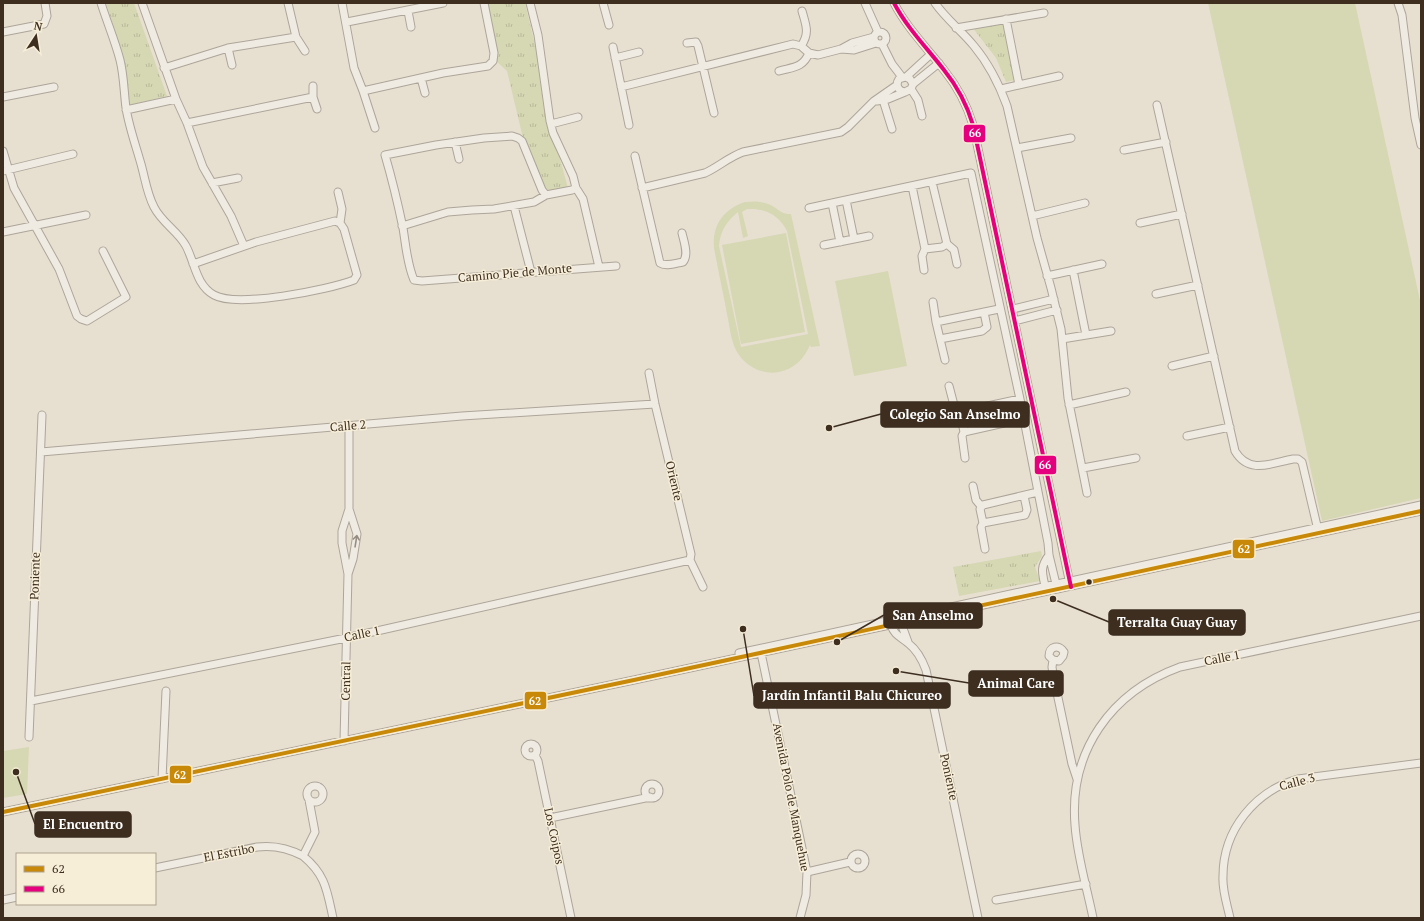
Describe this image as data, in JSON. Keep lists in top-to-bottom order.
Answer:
{
  "streets": {
    "street": [
      "Camino Pie de Monte",
      "Calle 2",
      "Oriente",
      "Poniente",
      "Calle 1",
      "Central",
      "Calle 3",
      "Avenida Polo de Manquehue",
      "Los Coipos",
      "El Estribo"
    ]
  },
  "crossings": [
    ["Calle 2", "Oriente"],
    ["Calle 2", "Poniente"],
    ["Calle 2", "Central"],
    ["Oriente", "Calle 1"],
    ["Poniente", "Calle 1"],
    ["Calle 1", "Central"]
  ],
  "places": [
    "Colegio San Anselmo",
    "Terralta Guay Guay",
    "Jardín Infantil Balu Chicureo",
    "San Anselmo",
    "Animal Care",
    "El Encuentro"
  ],
  "lines": ["transit line 66", "transit line 62"],
  "legend": ["62", "66"],
  "north": "top"
}
